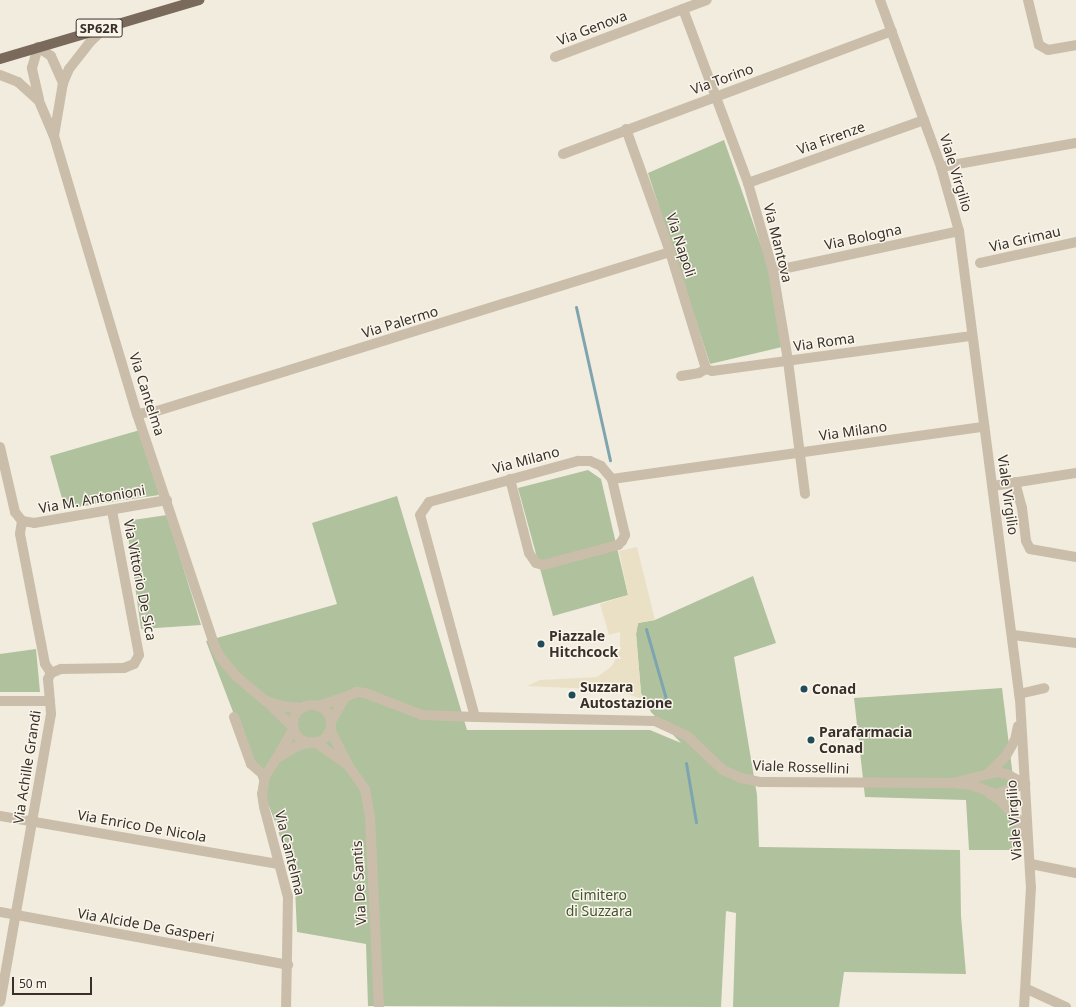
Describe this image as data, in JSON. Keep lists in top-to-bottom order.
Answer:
{
  "streets": {
    "main road": ["SP62R"],
    "street": [
      "Via Genova",
      "Via Torino",
      "Via Firenze",
      "Viale Virgilio",
      "Via Bologna",
      "Via Grimau",
      "Via Mantova",
      "Via Napoli",
      "Via Palermo",
      "Via Roma",
      "Via Cantelma",
      "Via Milano",
      "Via M. Antonioni",
      "Via Vittorio De Sica",
      "Via Achille Grandi",
      "Viale Rossellini",
      "Via Enrico De Nicola",
      "Via De Santis",
      "Via Alcide De Gasperi"
    ]
  },
  "crossings": [
    ["Via Genova", "Via Mantova"],
    ["Via Torino", "Viale Virgilio"],
    ["Via Torino", "Via Mantova"],
    ["Via Torino", "Via Napoli"],
    ["Via Firenze", "Viale Virgilio"],
    ["Via Firenze", "Via Mantova"],
    ["Viale Virgilio", "Via Bologna"],
    ["Viale Virgilio", "Via Roma"],
    ["Viale Virgilio", "Via Milano"],
    ["Via Bologna", "Via Mantova"],
    ["Via Mantova", "Via Roma"],
    ["Via Mantova", "Via Milano"],
    ["Via Napoli", "Via Palermo"],
    ["Via Napoli", "Via Roma"],
    ["Via Palermo", "Via Cantelma"],
    ["Via Cantelma", "Via M. Antonioni"],
    ["Via Cantelma", "Via Enrico De Nicola"],
    ["Via Cantelma", "Via Alcide De Gasperi"],
    ["Via Milano", "Viale Rossellini"],
    ["Via M. Antonioni", "Via Vittorio De Sica"],
    ["Via M. Antonioni", "Via Achille Grandi"],
    ["Via Vittorio De Sica", "Via Achille Grandi"],
    ["Via Achille Grandi", "Via Enrico De Nicola"],
    ["Via Achille Grandi", "Via Alcide De Gasperi"]
  ],
  "parks": ["Cimitero di Suzzara"],
  "places": [
    "Piazzale Hitchcock",
    "Conad",
    "Suzzara Autostazione",
    "Parafarmacia Conad"
  ],
  "scale_bar": "50 m"
}
